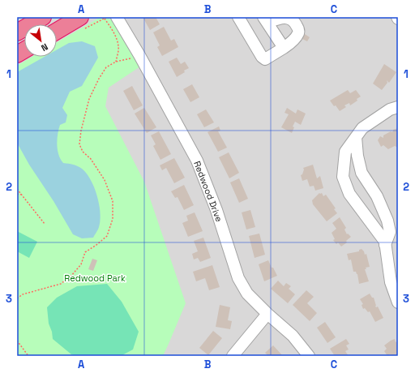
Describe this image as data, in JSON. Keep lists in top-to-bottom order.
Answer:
{
  "streets": {
    "street": ["Redwood Drive"]
  },
  "parks": ["Redwood Park"],
  "north": "bottom right",
  "grid": {
    "columns": ["A", "B", "C"],
    "rows": ["1", "2", "3"]
  }
}
